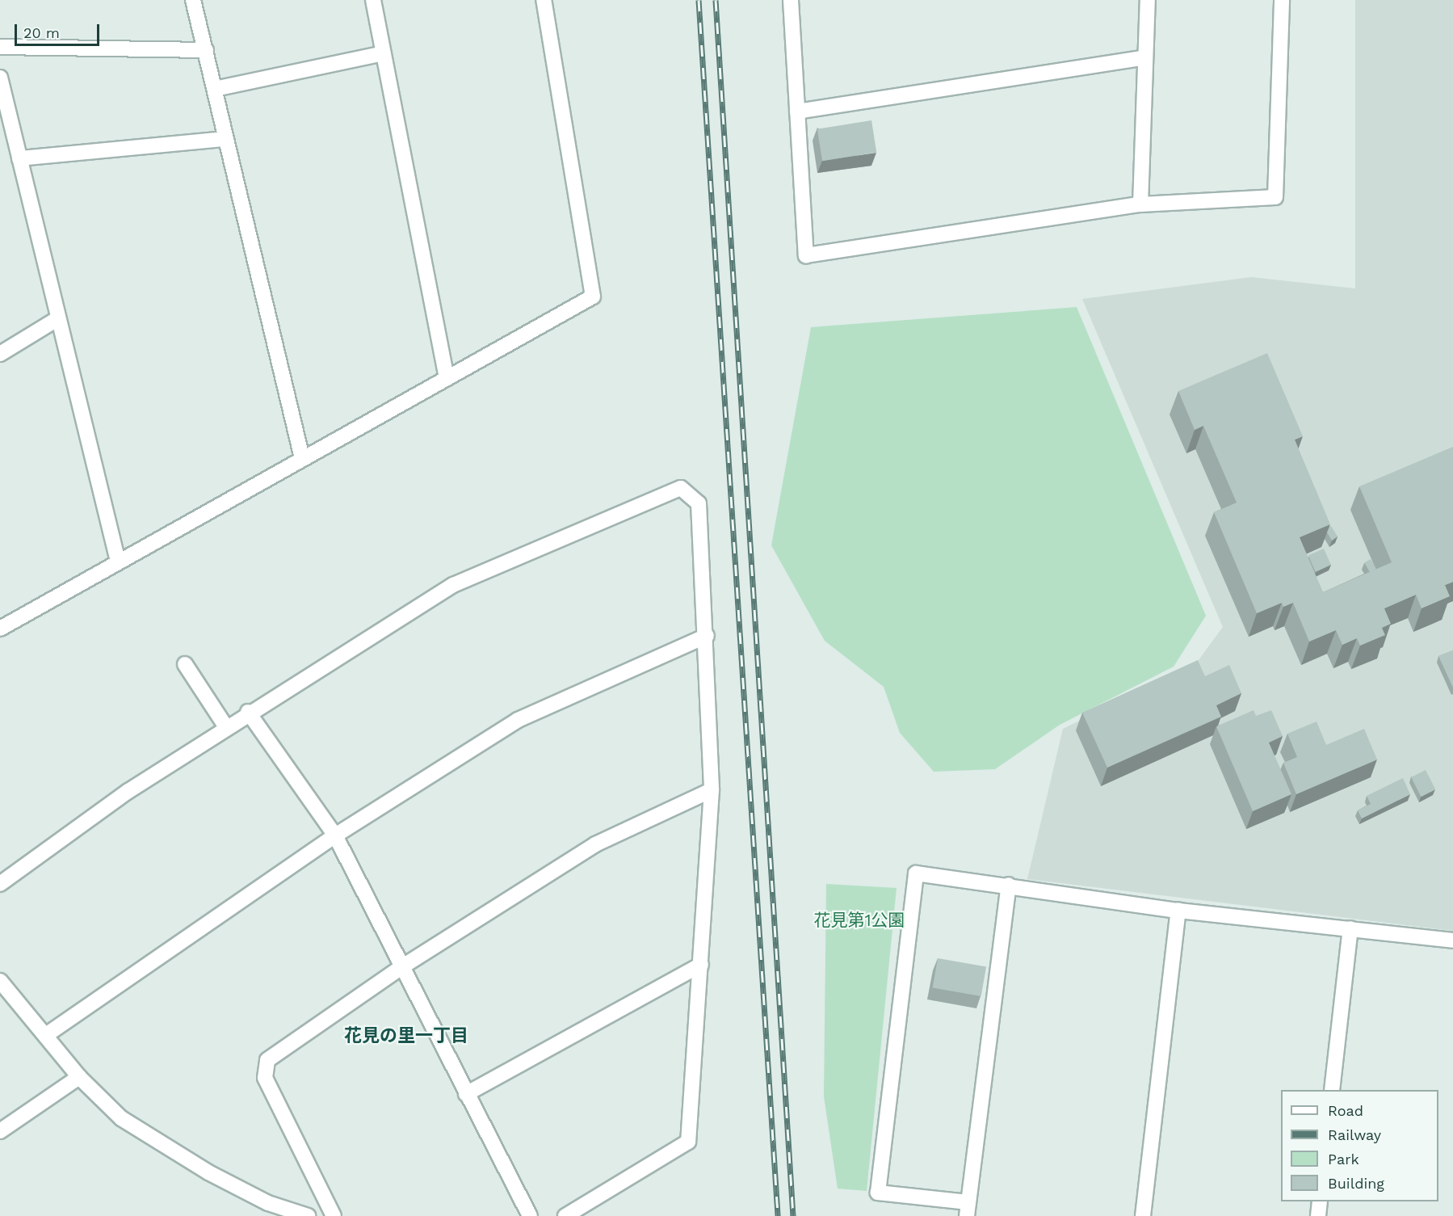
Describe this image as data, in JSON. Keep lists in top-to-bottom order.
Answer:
{
  "districts": ["花見の里一丁目"],
  "parks": ["花見第1公園"],
  "legend": [
    "Road",
    "Railway",
    "Park",
    "Building"
  ],
  "scale_bar": "20 m"
}
